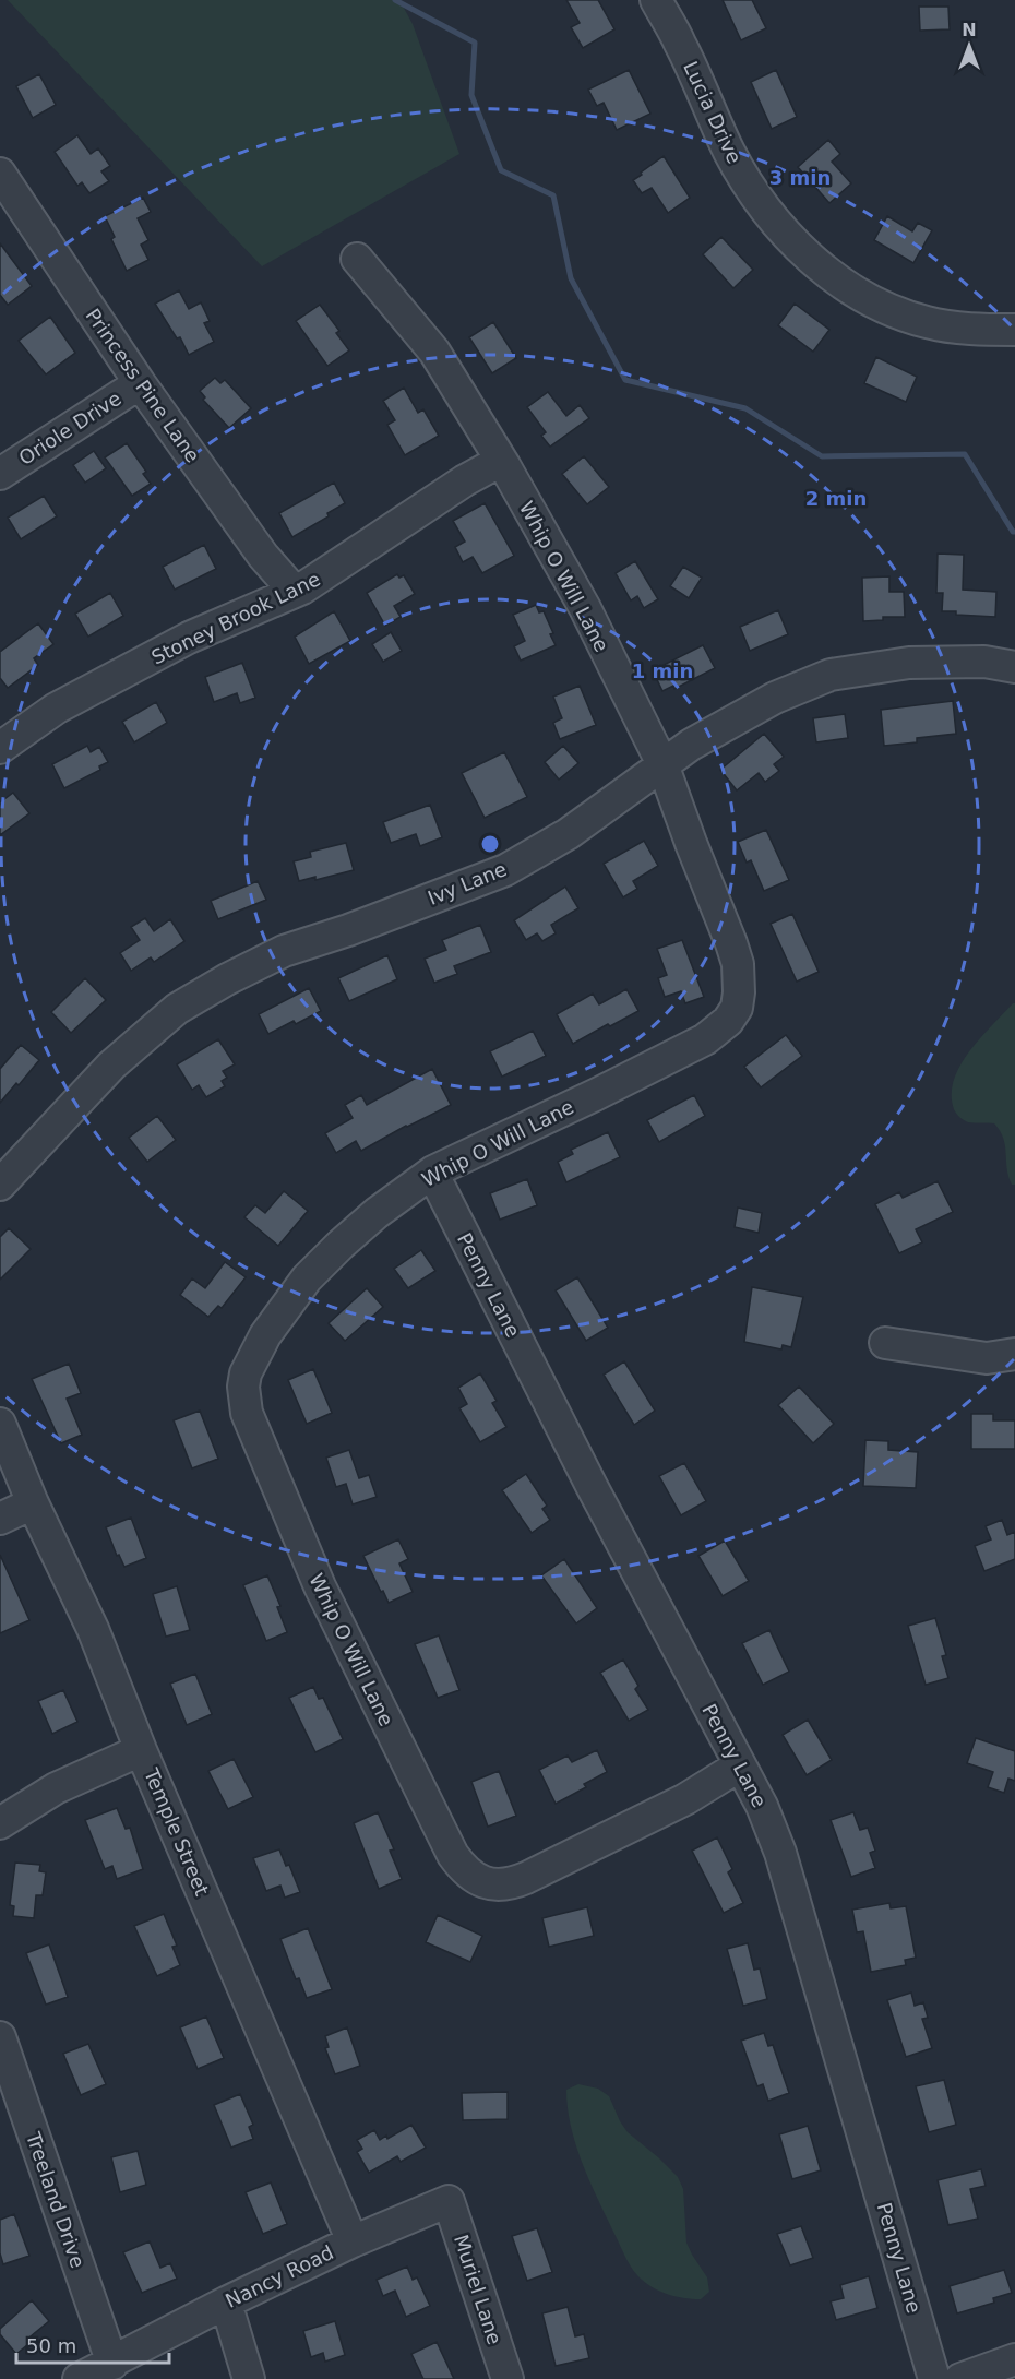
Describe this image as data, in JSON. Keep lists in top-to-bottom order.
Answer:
{
  "streets": {
    "street": [
      "Lucia Drive",
      "Princess Pine Lane",
      "Oriole Drive",
      "Whip O Will Lane",
      "Stoney Brook Lane",
      "Ivy Lane",
      "Penny Lane",
      "Temple Street",
      "Treeland Drive",
      "Nancy Road",
      "Muriel Lane"
    ]
  },
  "crossings": [
    ["Princess Pine Lane", "Oriole Drive"],
    ["Princess Pine Lane", "Stoney Brook Lane"],
    ["Whip O Will Lane", "Stoney Brook Lane"],
    ["Whip O Will Lane", "Ivy Lane"],
    ["Whip O Will Lane", "Penny Lane"],
    ["Temple Street", "Nancy Road"],
    ["Treeland Drive", "Nancy Road"],
    ["Nancy Road", "Muriel Lane"]
  ],
  "scale_bar": "50 m",
  "north": "top",
  "rings": ["3 min", "2 min", "1 min"]
}
